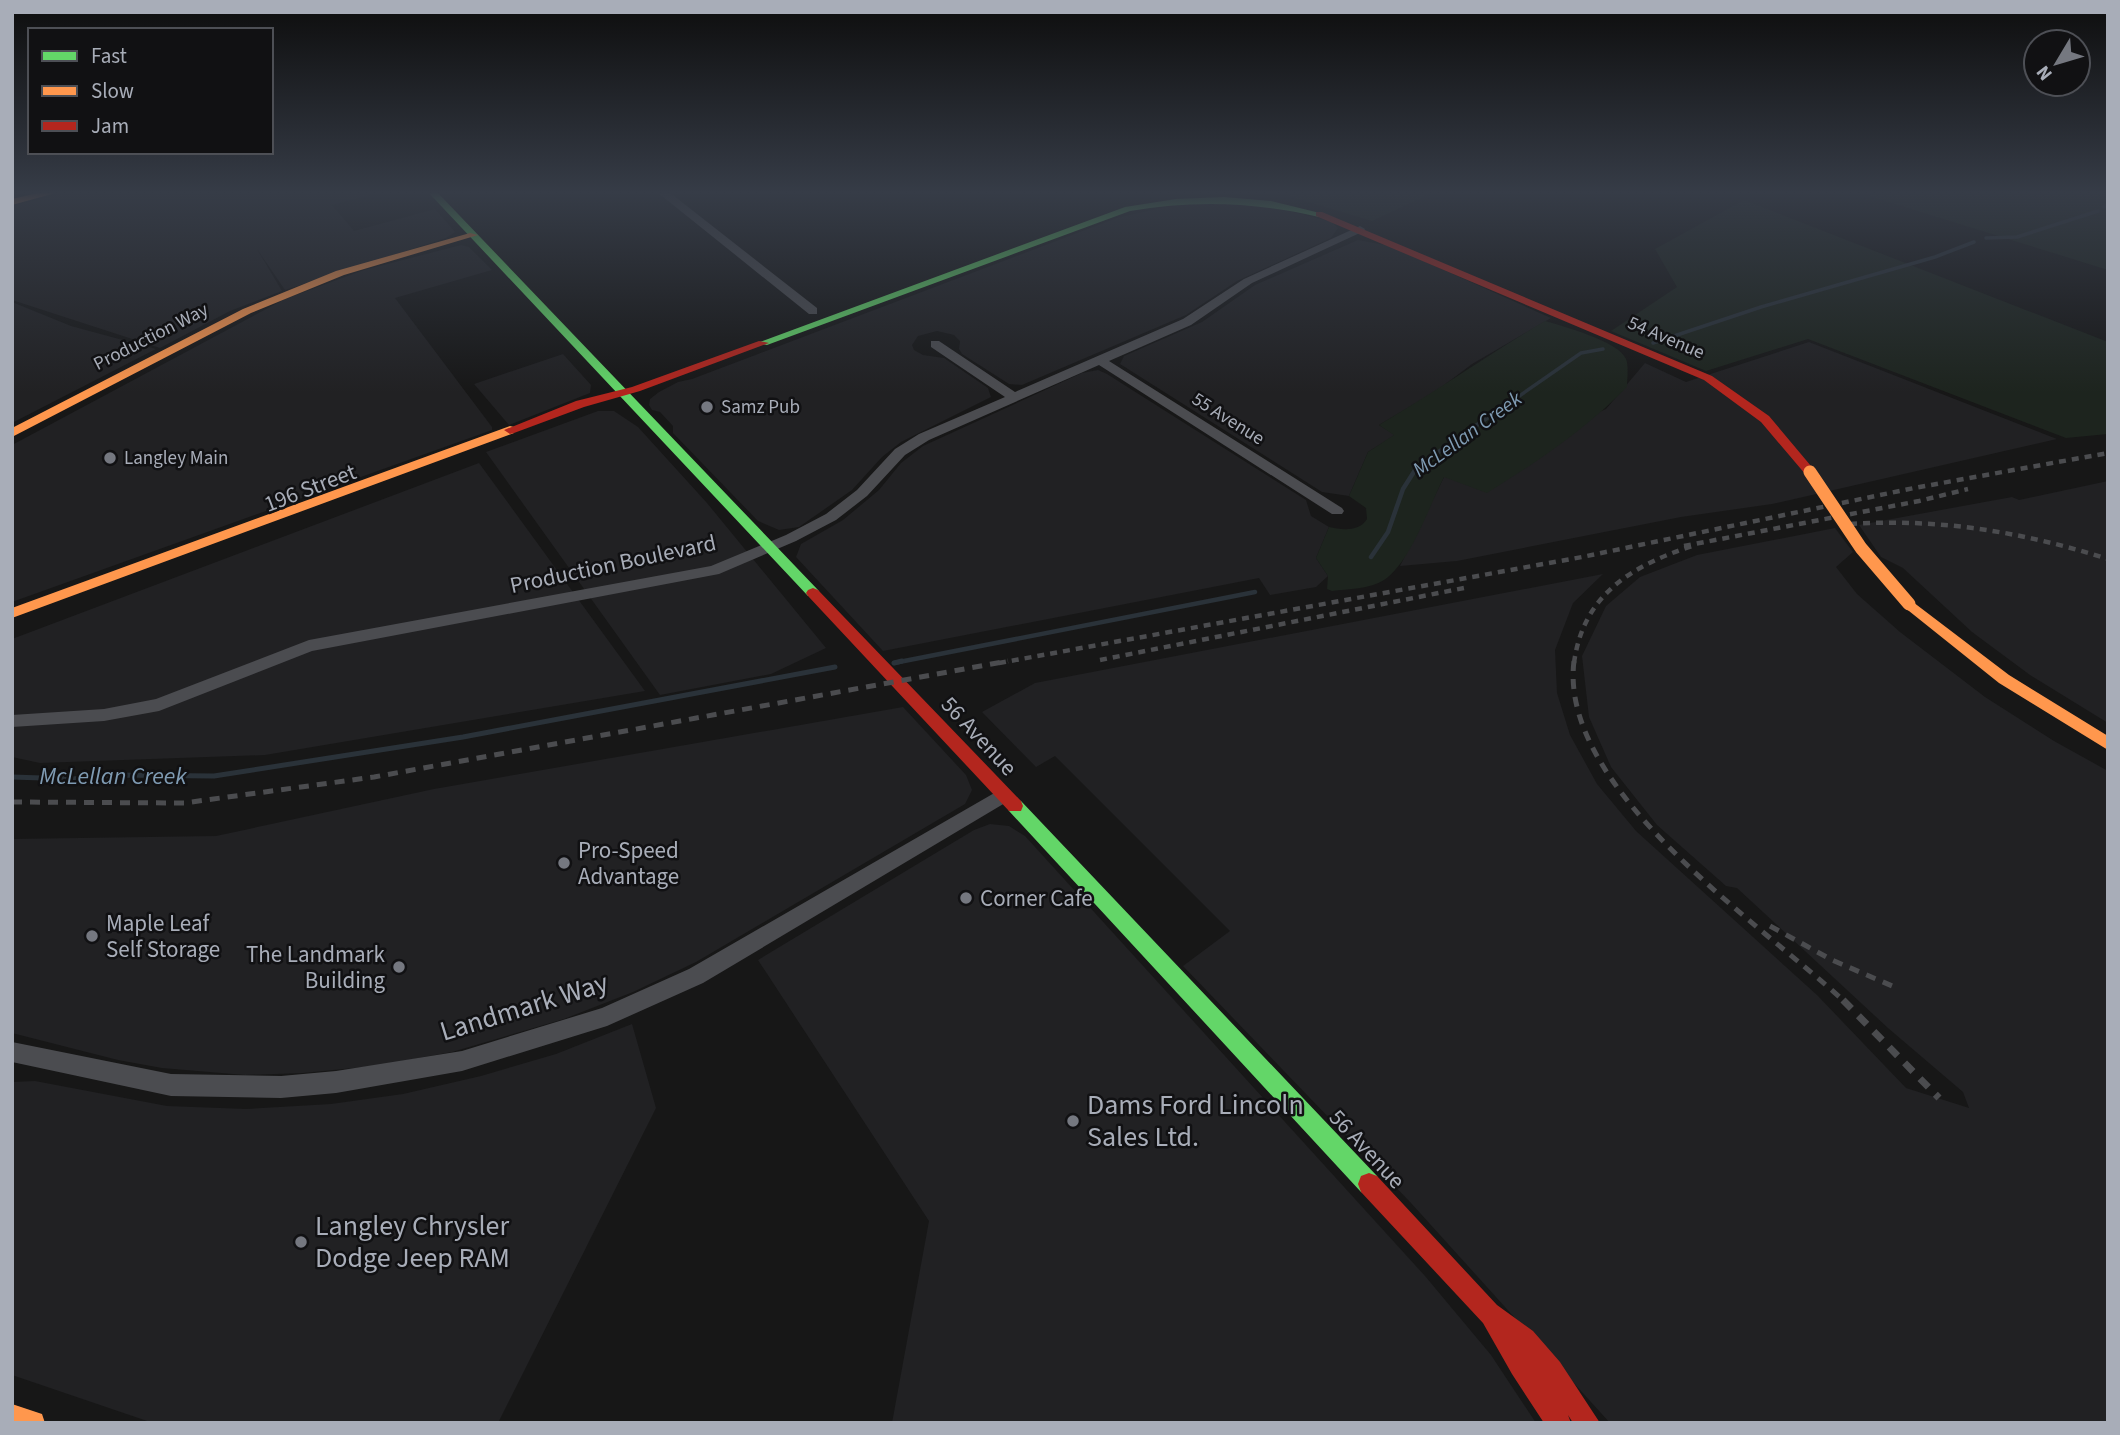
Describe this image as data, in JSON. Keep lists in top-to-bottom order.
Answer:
{
  "streets": {
    "main road": [
      "Production Way",
      "54 Avenue",
      "196 Street",
      "56 Avenue"
    ],
    "street": ["55 Avenue", "Production Boulevard", "Landmark Way"]
  },
  "crossings": [
    ["55 Avenue", "Production Boulevard"],
    ["196 Street", "56 Avenue"],
    ["Production Boulevard", "56 Avenue"],
    ["56 Avenue", "Landmark Way"]
  ],
  "water": ["McLellan Creek"],
  "places": [
    "Samz Pub",
    "Langley Main",
    "Pro-Speed Advantage",
    "Corner Cafe",
    "Maple Leaf Self Storage",
    "The Landmark Building",
    "Dams Ford Lincoln Sales Ltd.",
    "Langley Chrysler Dodge Jeep RAM"
  ],
  "legend": ["Fast", "Slow", "Jam"],
  "north": "bottom left"
}
